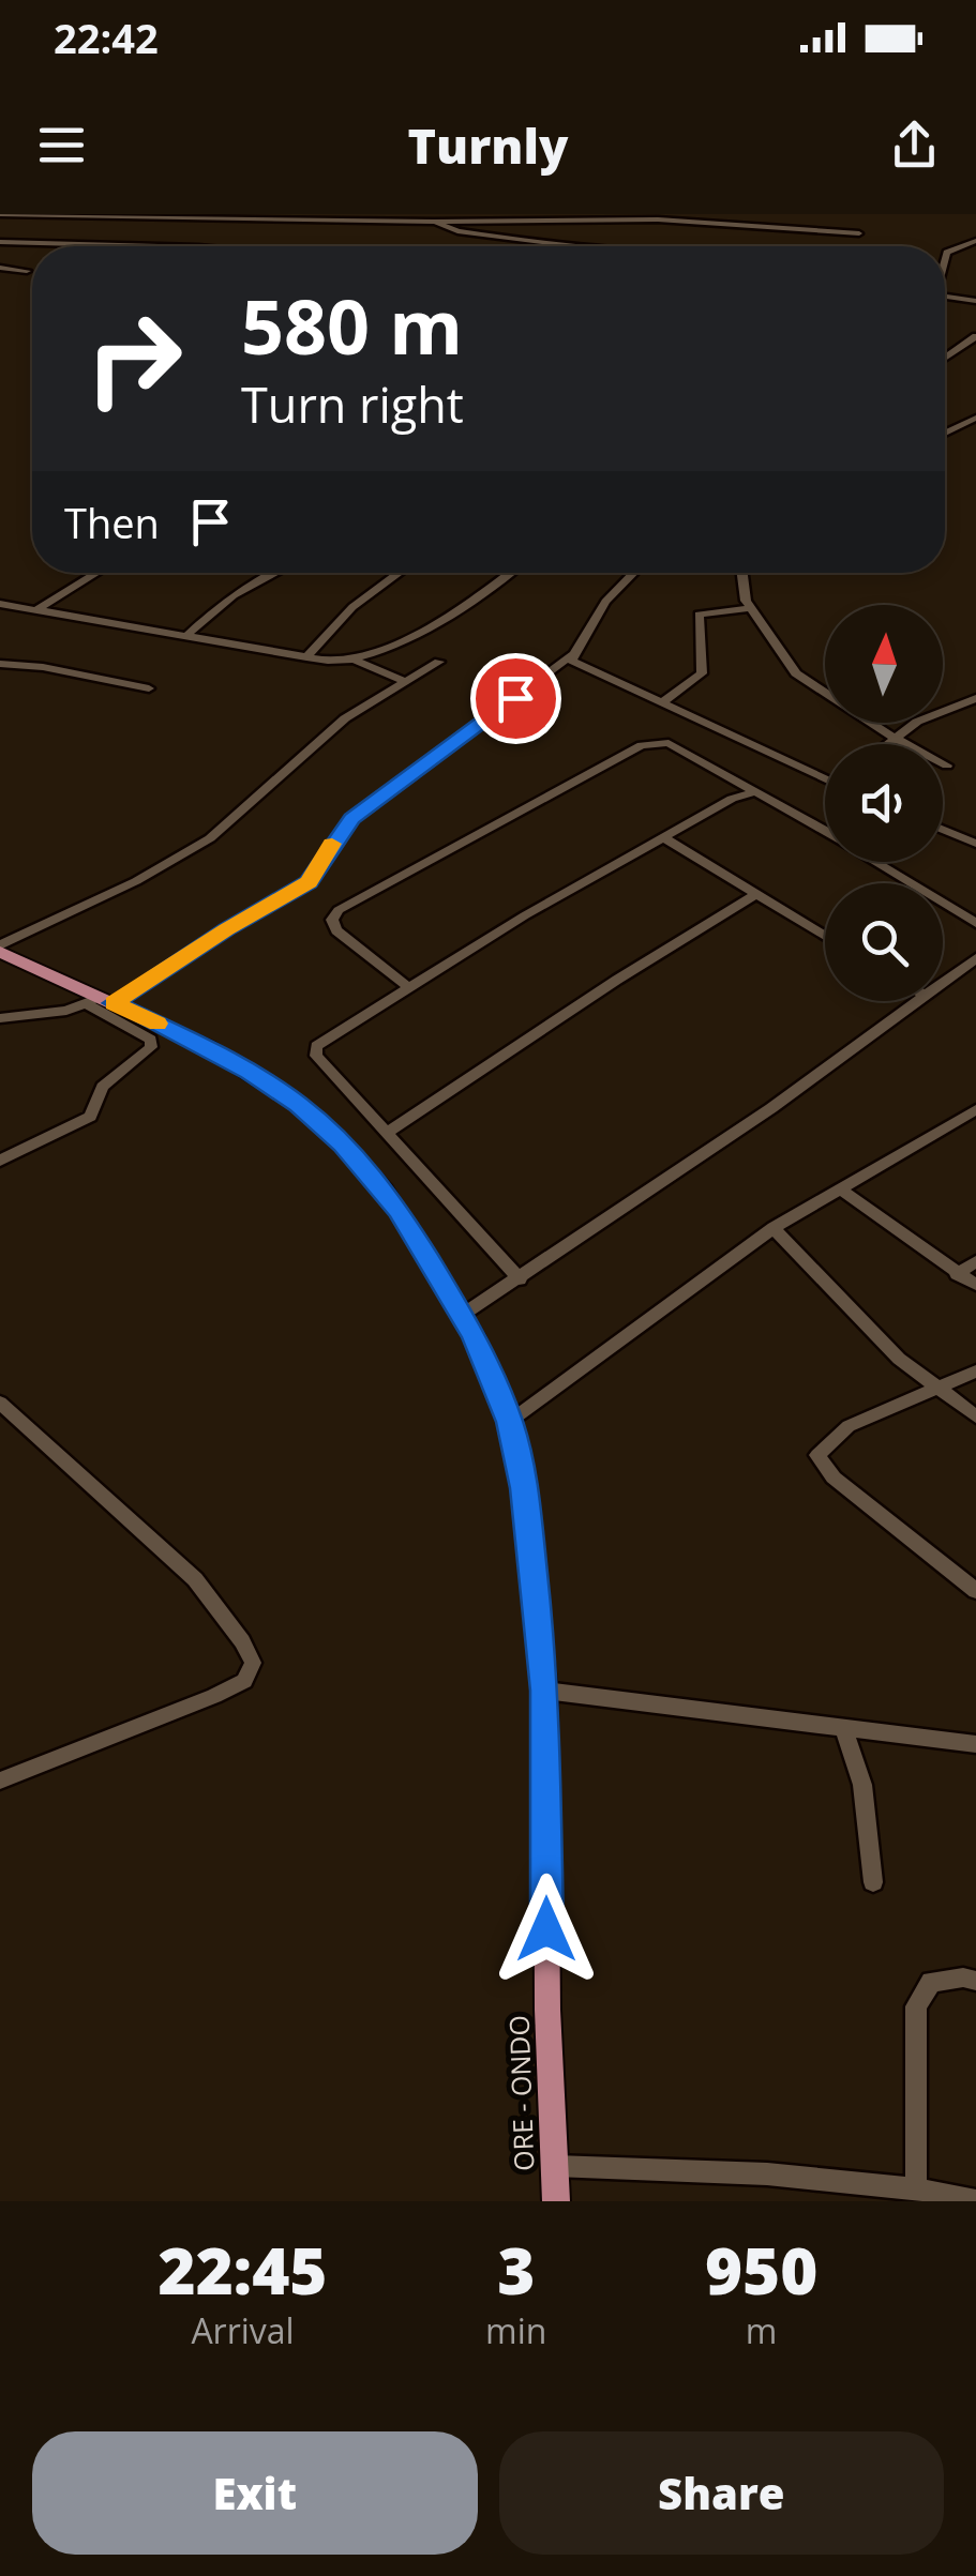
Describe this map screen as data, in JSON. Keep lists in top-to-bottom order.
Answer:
{
  "streets": {
    "main road": ["ORE - ONDO"]
  },
  "north": "top",
  "page": {
    "status": "22:42",
    "header": "Turnly",
    "turn": ["580 m", "Turn right"],
    "then": "Then",
    "eta": [
      "22:45",
      "Arrival",
      "3",
      "min",
      "950",
      "m"
    ],
    "buttons": ["Exit", "Share"]
  }
}
